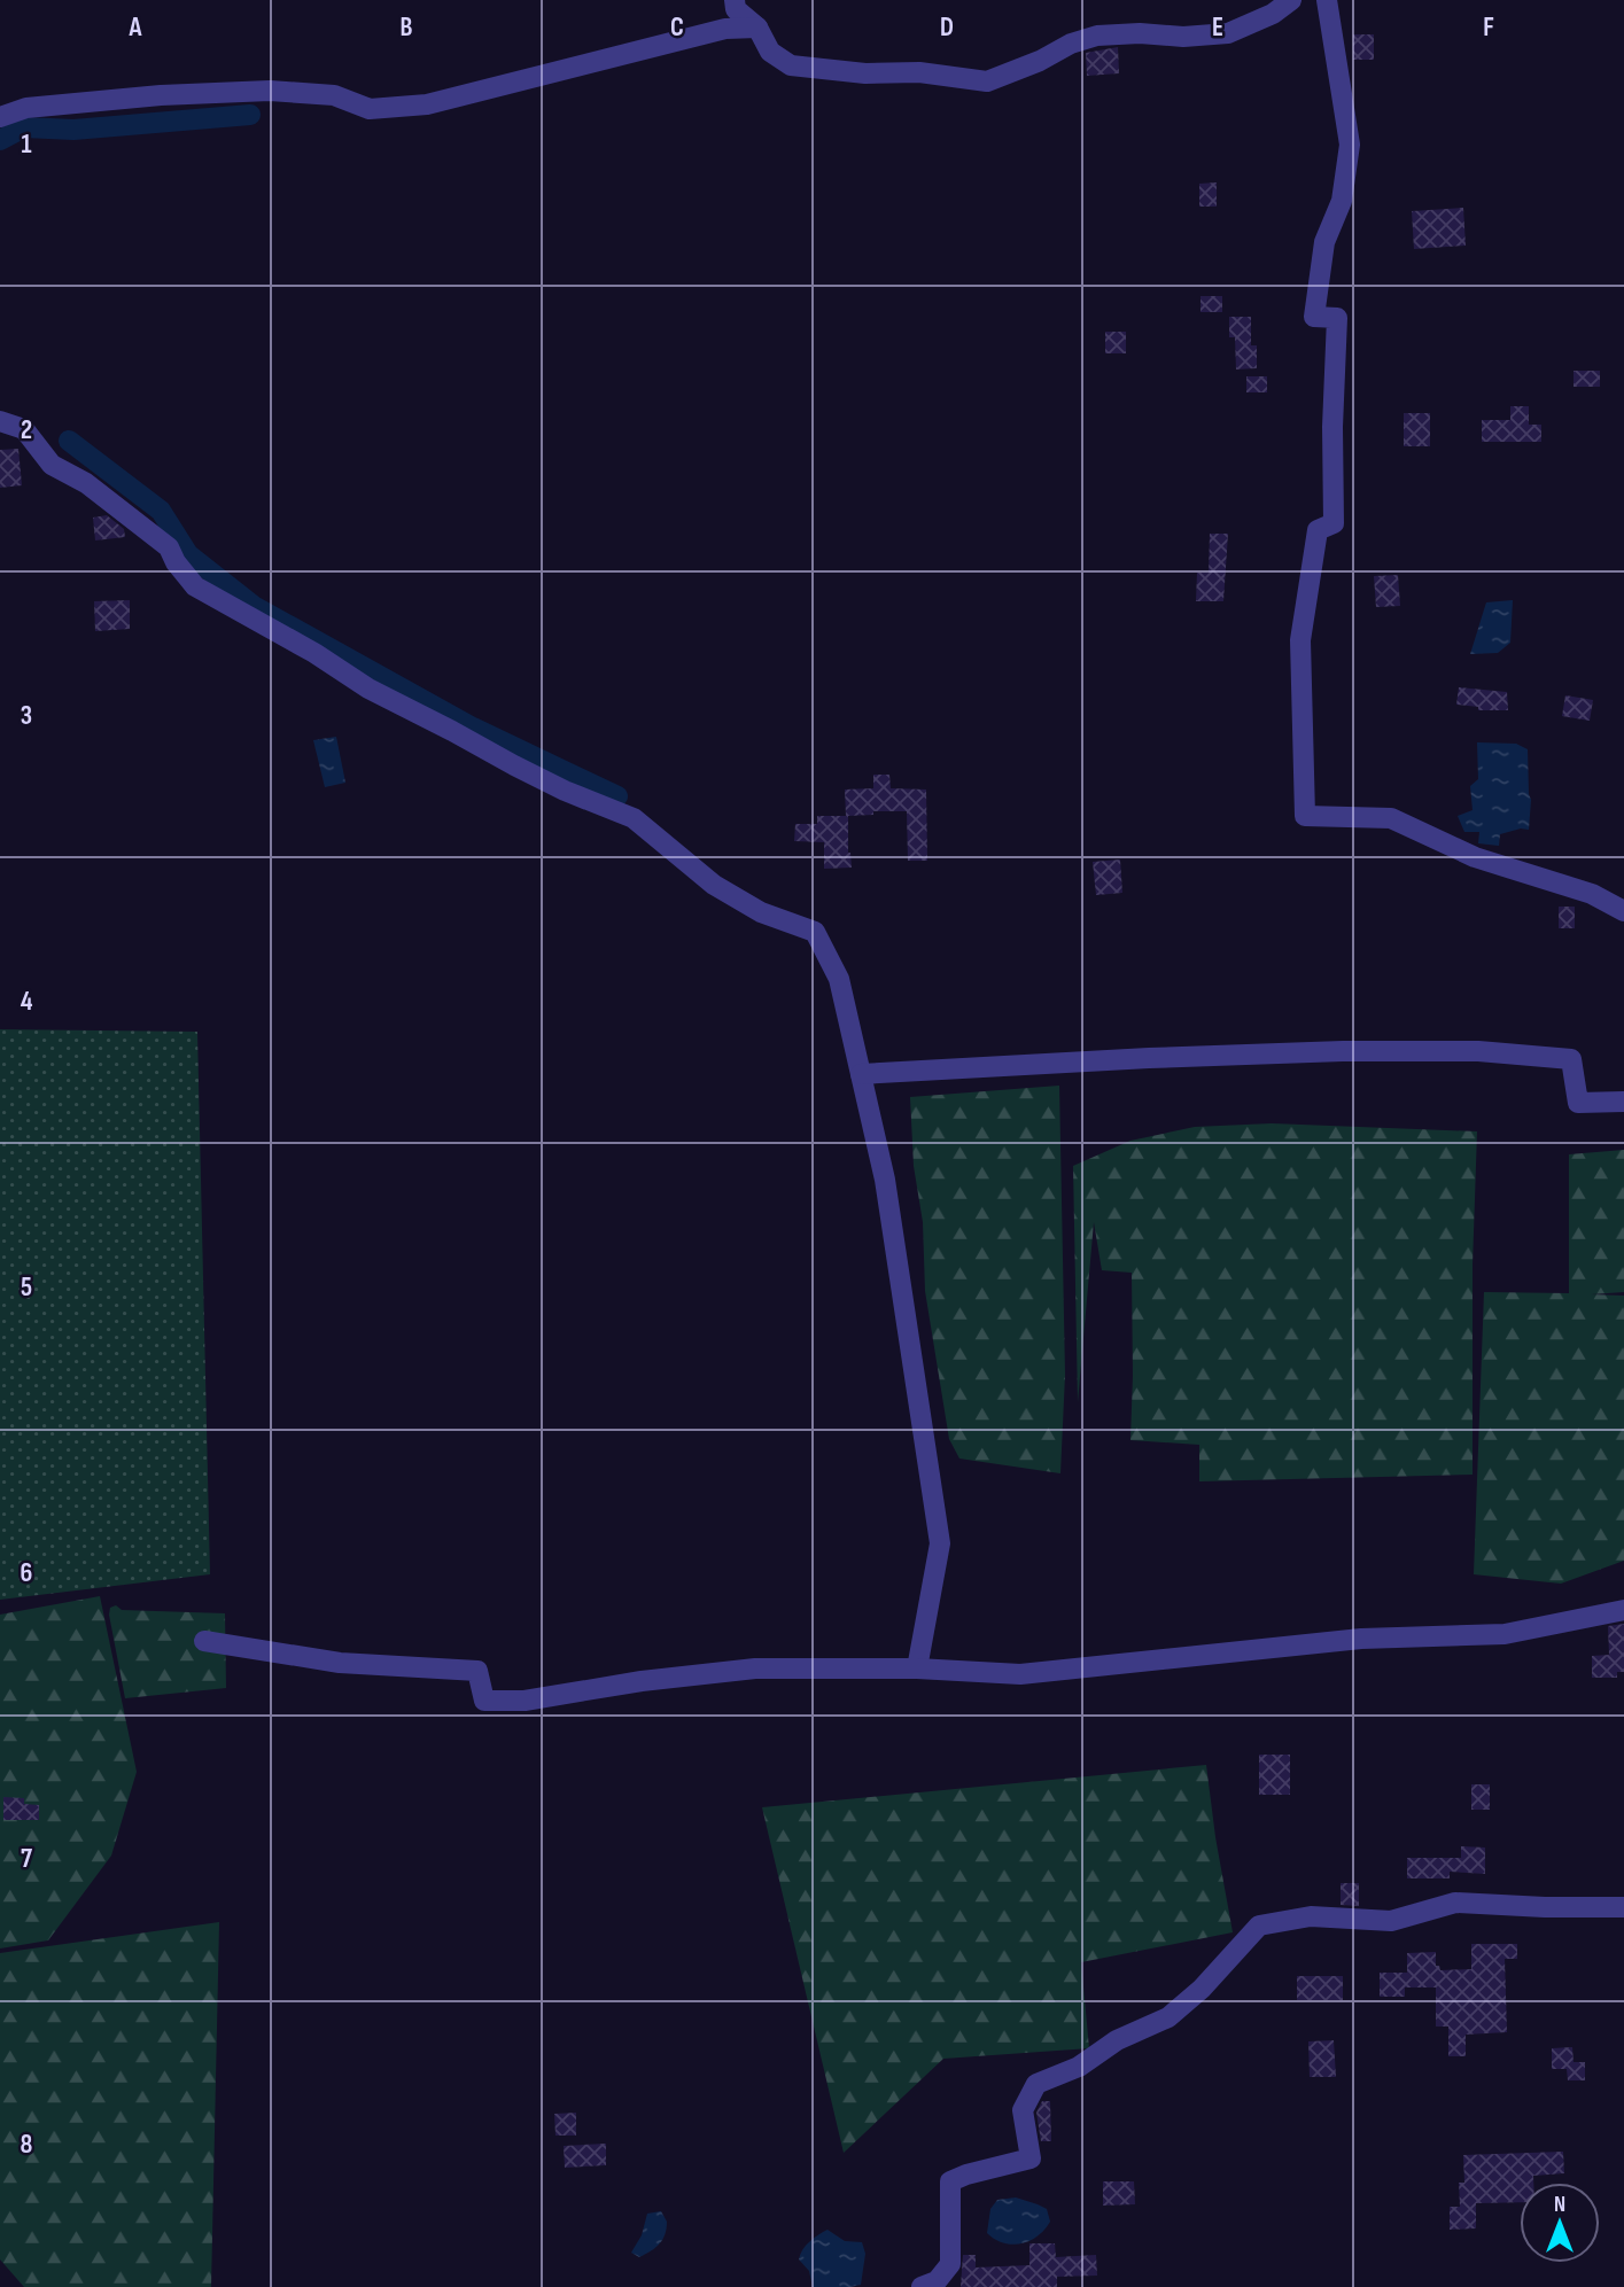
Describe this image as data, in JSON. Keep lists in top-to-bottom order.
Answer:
{
  "north": "top",
  "grid": {
    "columns": [
      "A",
      "B",
      "C",
      "D",
      "E",
      "F"
    ],
    "rows": [
      "1",
      "2",
      "3",
      "4",
      "5",
      "6",
      "7",
      "8"
    ]
  }
}
